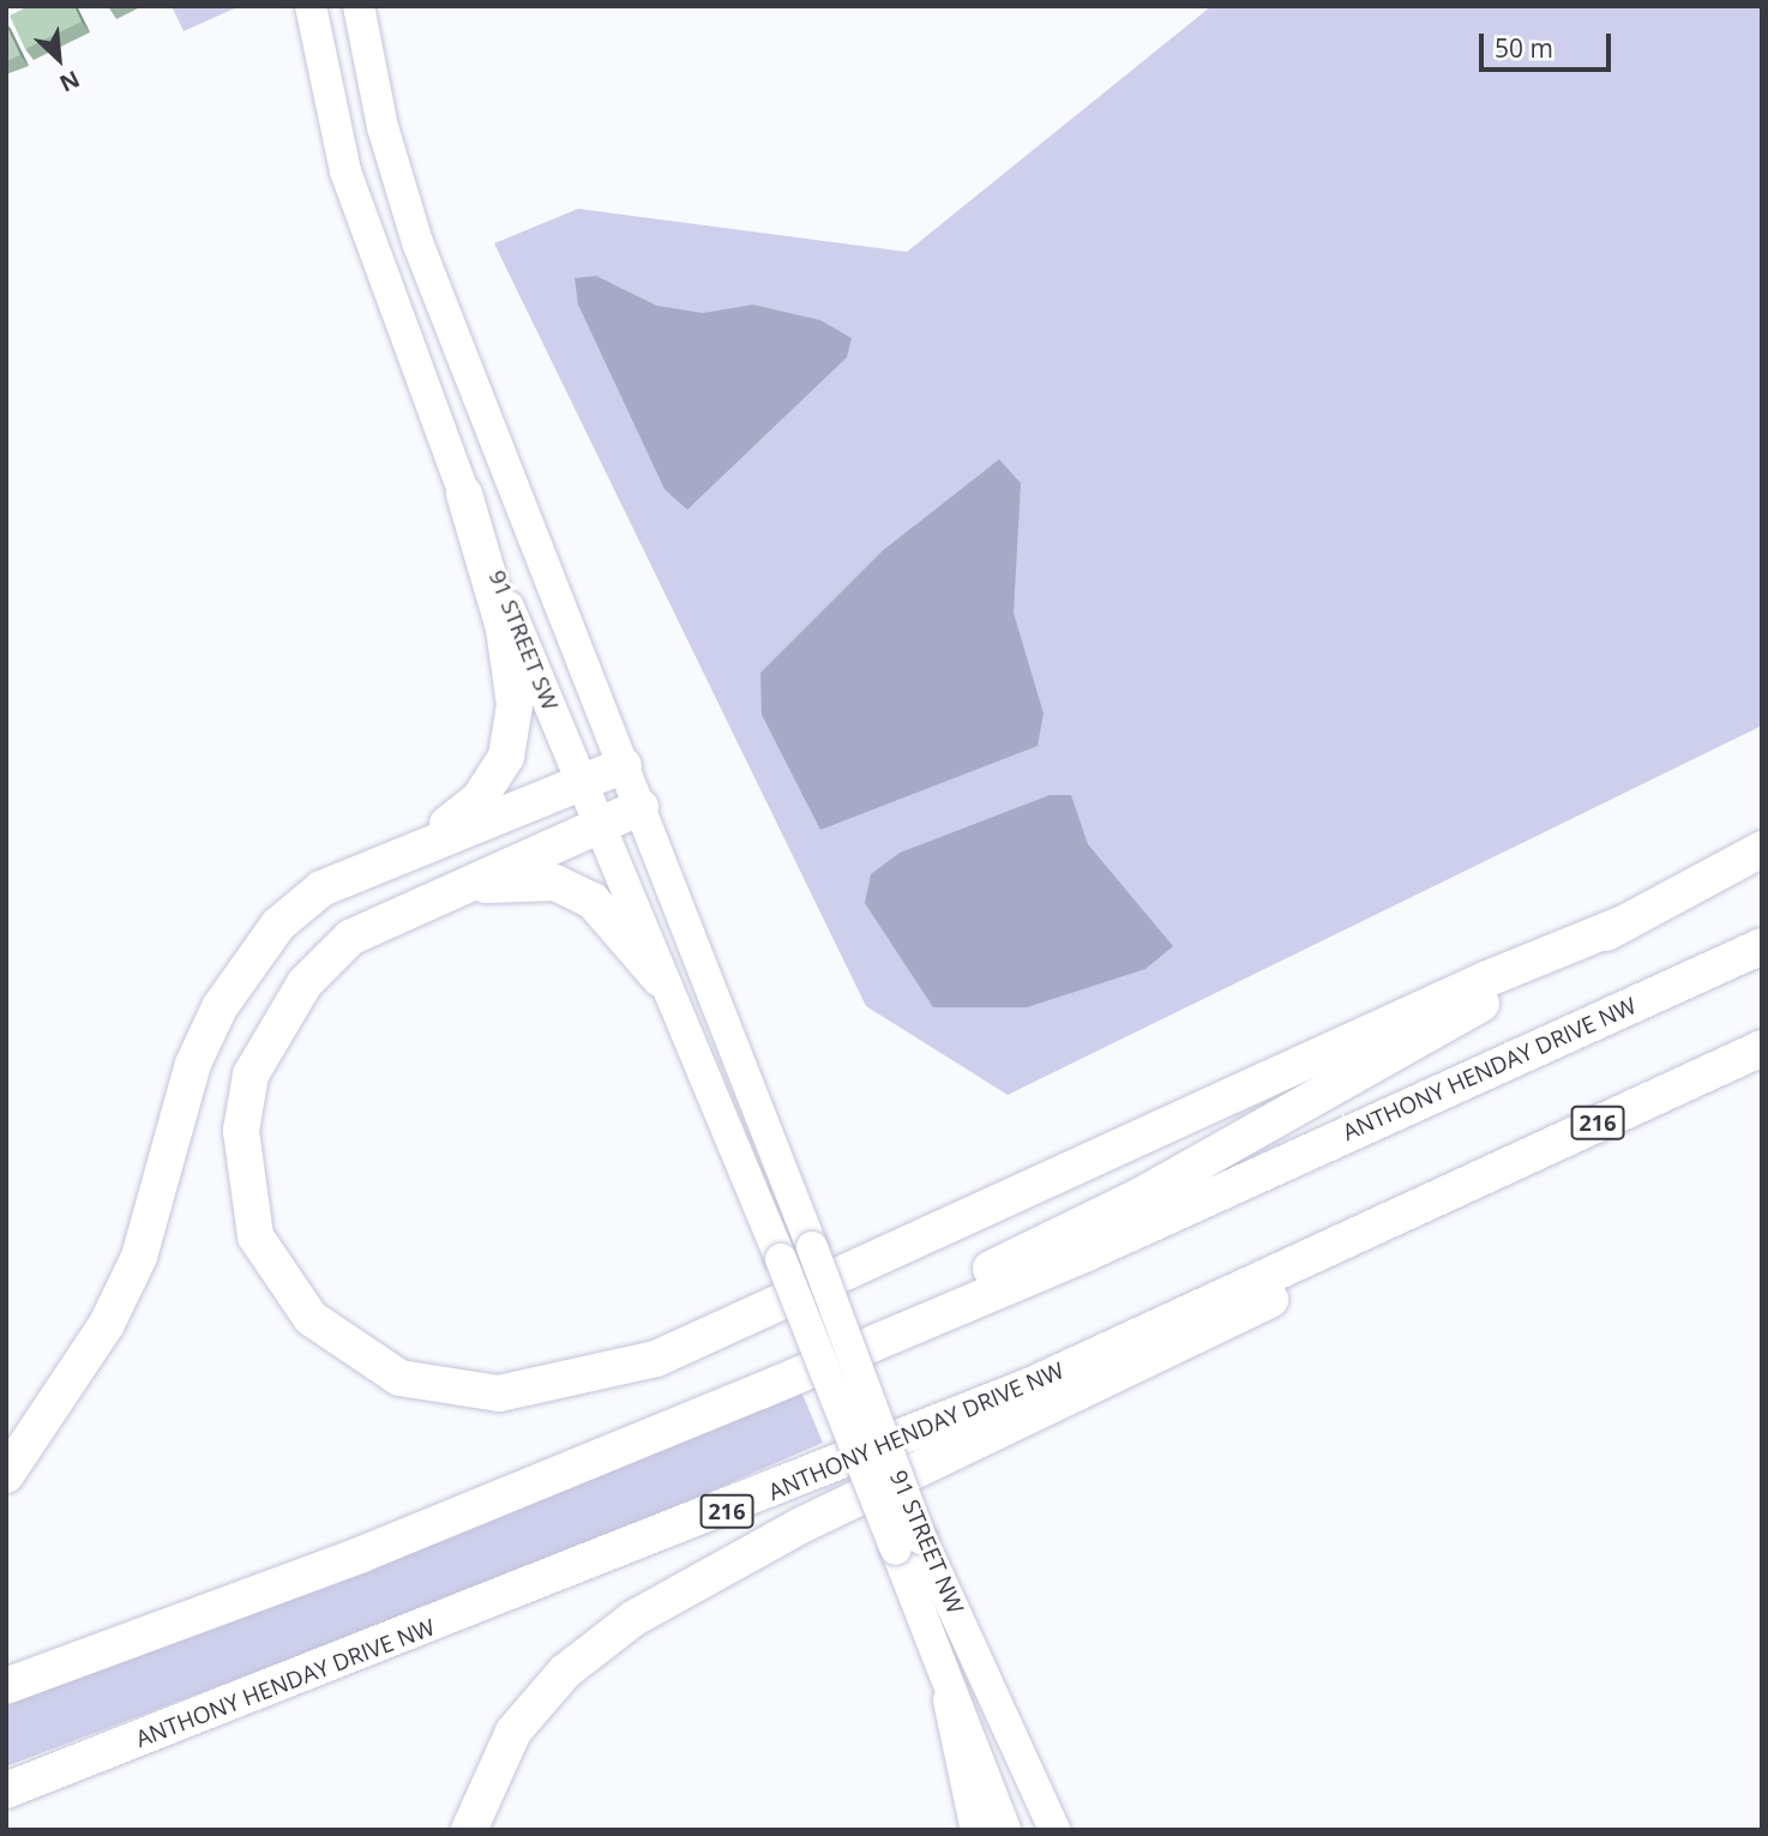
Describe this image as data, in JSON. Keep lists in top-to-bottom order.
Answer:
{
  "streets": {
    "highway": ["ANTHONY HENDAY DRIVE NW", "216"],
    "main road": ["91 STREET SW", "91 STREET NW"]
  },
  "crossings": [
    ["91 STREET SW", "91 STREET NW"]
  ],
  "scale_bar": "50 m",
  "north": "bottom right"
}
